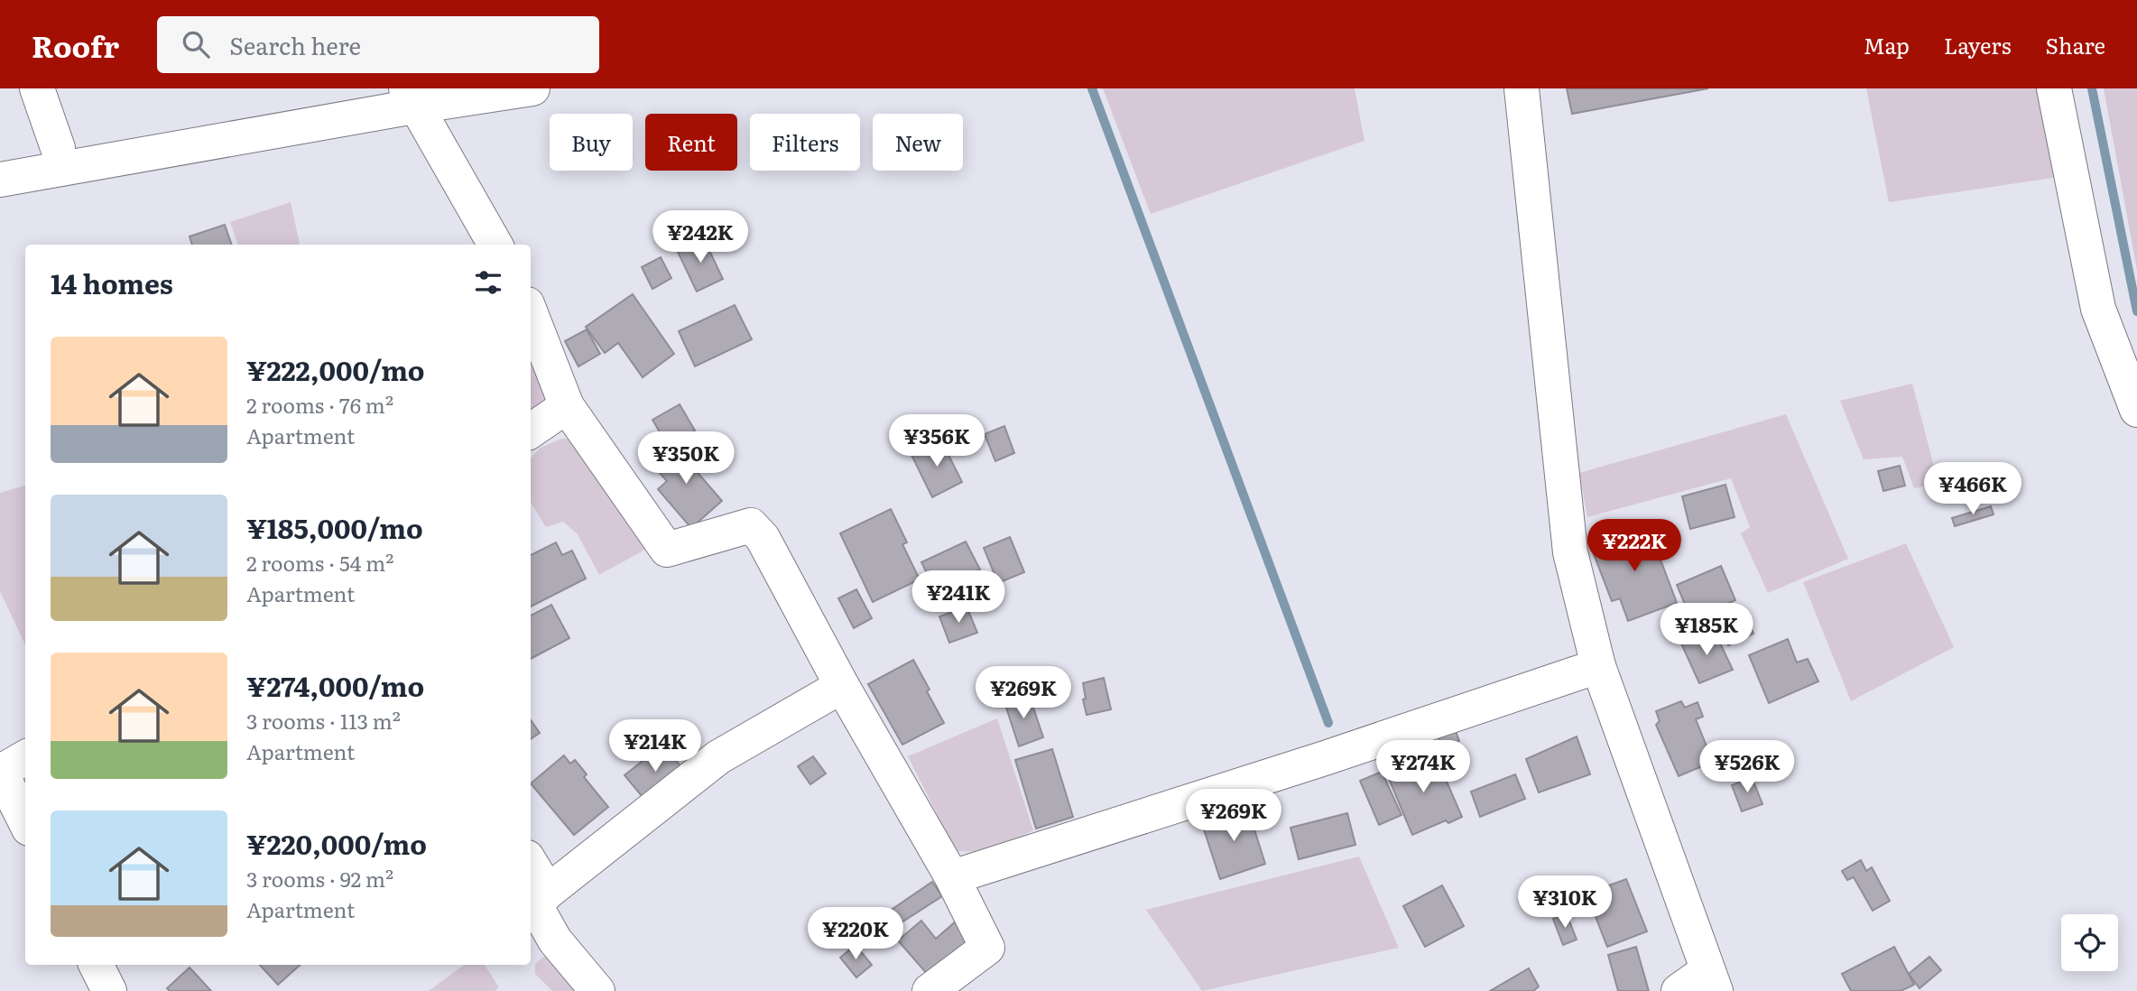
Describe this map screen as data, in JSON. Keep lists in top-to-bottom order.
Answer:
{
  "page": {
    "header": "Roofr",
    "search": "Search here",
    "nav": ["Map", "Layers", "Share"],
    "chip": [
      "Buy",
      "Rent",
      "Filters",
      "New"
    ],
    "price": [
      "¥242K",
      "¥356K",
      "¥350K",
      "¥466K",
      "¥222K",
      "¥241K",
      "¥185K",
      "¥269K",
      "¥214K",
      "¥274K",
      "¥526K",
      "¥269K",
      "¥310K",
      "¥220K"
    ],
    "heading": "14 homes",
    "list": [
      {
        "name": "¥222,000/mo",
        "note": "2 rooms · 76 m² · Apartment"
      },
      {
        "name": "¥185,000/mo",
        "note": "2 rooms · 54 m² · Apartment"
      },
      {
        "name": "¥274,000/mo",
        "note": "3 rooms · 113 m² · Apartment"
      },
      {
        "name": "¥220,000/mo",
        "note": "3 rooms · 92 m² · Apartment"
      }
    ]
  }
}
